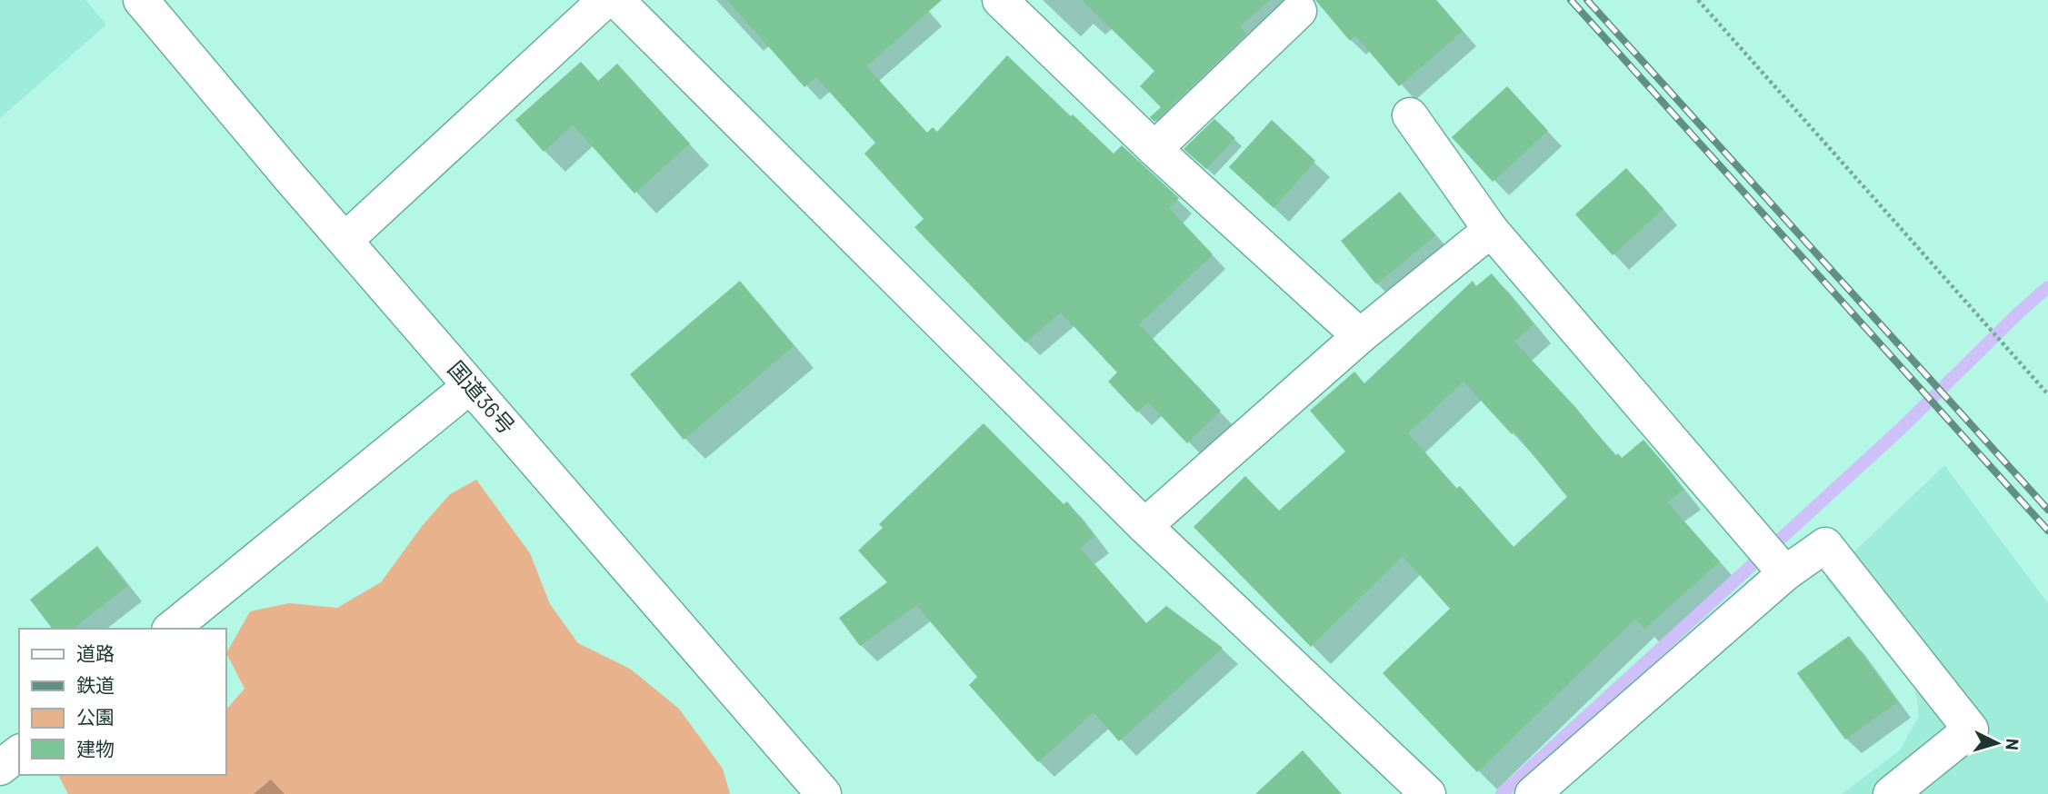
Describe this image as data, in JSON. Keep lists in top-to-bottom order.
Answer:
{
  "streets": {
    "main road": ["国道36号"]
  },
  "legend": [
    "道路",
    "鉄道",
    "公園",
    "建物"
  ],
  "north": "right"
}
